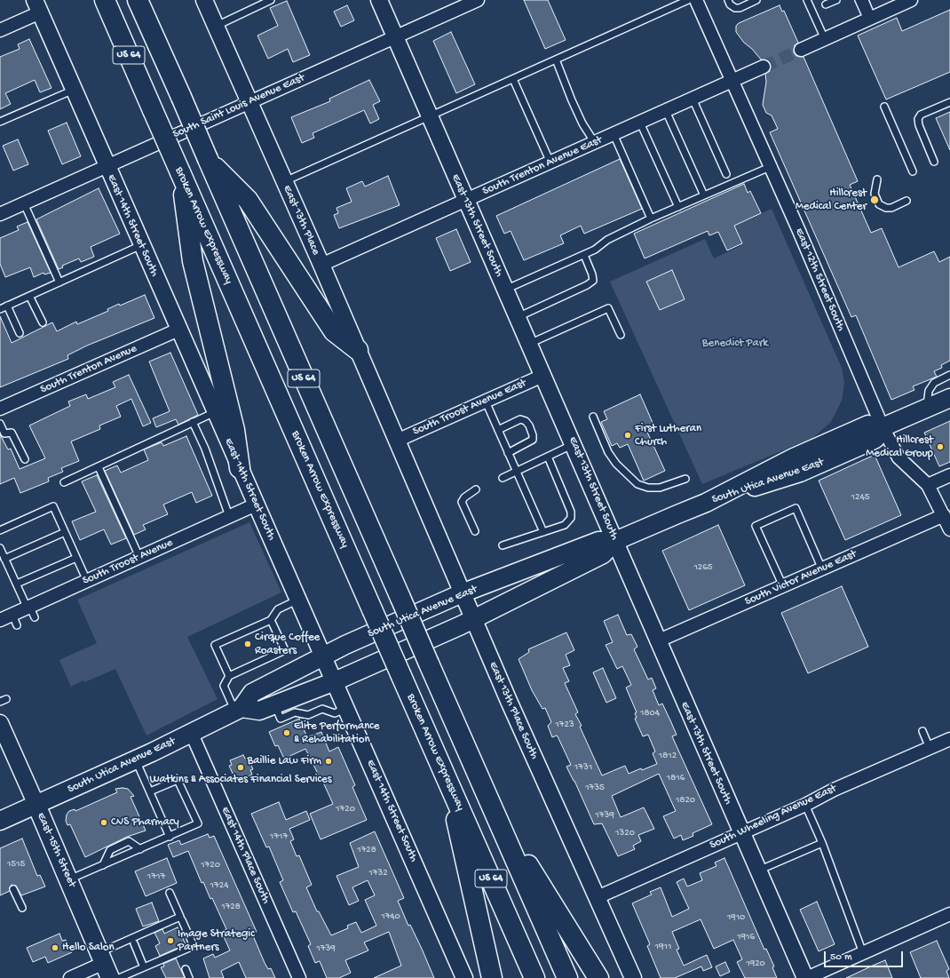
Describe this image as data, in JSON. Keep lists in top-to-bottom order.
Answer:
{
  "streets": {
    "highway": ["US 64", "Broken Arrow Expressway"],
    "main road": ["South Utica Avenue East", "East 15th Street"],
    "street": [
      "South Saint Louis Avenue East",
      "South Trenton Avenue East",
      "East 13th Place",
      "East 14th Street South",
      "East 13th Street South",
      "East 12th Street South",
      "South Trenton Avenue",
      "South Troost Avenue East",
      "South Troost Avenue",
      "South Victor Avenue East",
      "East 13th Place South",
      "South Wheeling Avenue East",
      "East 14th Place South"
    ]
  },
  "crossings": [
    ["South Saint Louis Avenue East", "East 13th Place"],
    ["South Saint Louis Avenue East", "East 14th Street South"],
    ["South Saint Louis Avenue East", "East 13th Street South"],
    ["South Trenton Avenue East", "East 13th Place"],
    ["South Trenton Avenue East", "East 13th Street South"],
    ["South Trenton Avenue East", "East 12th Street South"],
    ["East 13th Place", "South Troost Avenue East"],
    ["East 13th Place", "East 13th Place South"],
    ["East 14th Street South", "South Trenton Avenue"],
    ["East 14th Street South", "South Utica Avenue East"],
    ["East 14th Street South", "South Troost Avenue"],
    ["East 13th Street South", "South Troost Avenue East"],
    ["East 13th Street South", "South Utica Avenue East"],
    ["East 13th Street South", "South Victor Avenue East"],
    ["East 13th Street South", "South Wheeling Avenue East"],
    ["East 12th Street South", "South Utica Avenue East"],
    ["East 12th Street South", "South Victor Avenue East"],
    ["South Troost Avenue East", "East 13th Place South"],
    ["South Utica Avenue East", "East 13th Place South"],
    ["South Utica Avenue East", "East 15th Street"],
    ["South Utica Avenue East", "East 14th Place South"],
    ["East 13th Place South", "South Wheeling Avenue East"]
  ],
  "parks": ["Benedict Park"],
  "places": [
    "Hillcrest Medical Center",
    "First Lutheran Church",
    "Hillcrest Medical Group",
    "Cirque Coffee Roasters",
    "Elite Performance & Rehabilitation",
    "Baillie Law Firm",
    "Watkins & Associates Financial Services",
    "CVS Pharmacy",
    "Image Strategic Partners",
    "Hello Salon"
  ],
  "house_numbers": [
    "1245",
    "1265",
    "1804",
    "1723",
    "1812",
    "1731",
    "1816",
    "1735",
    "1820",
    "1720",
    "1739",
    "1320",
    "1717",
    "1728",
    "1515",
    "1720",
    "1732",
    "1717",
    "1724",
    "1728",
    "1740",
    "1910",
    "1916",
    "1911",
    "1739",
    "1920"
  ],
  "scale_bar": "50 m"
}
